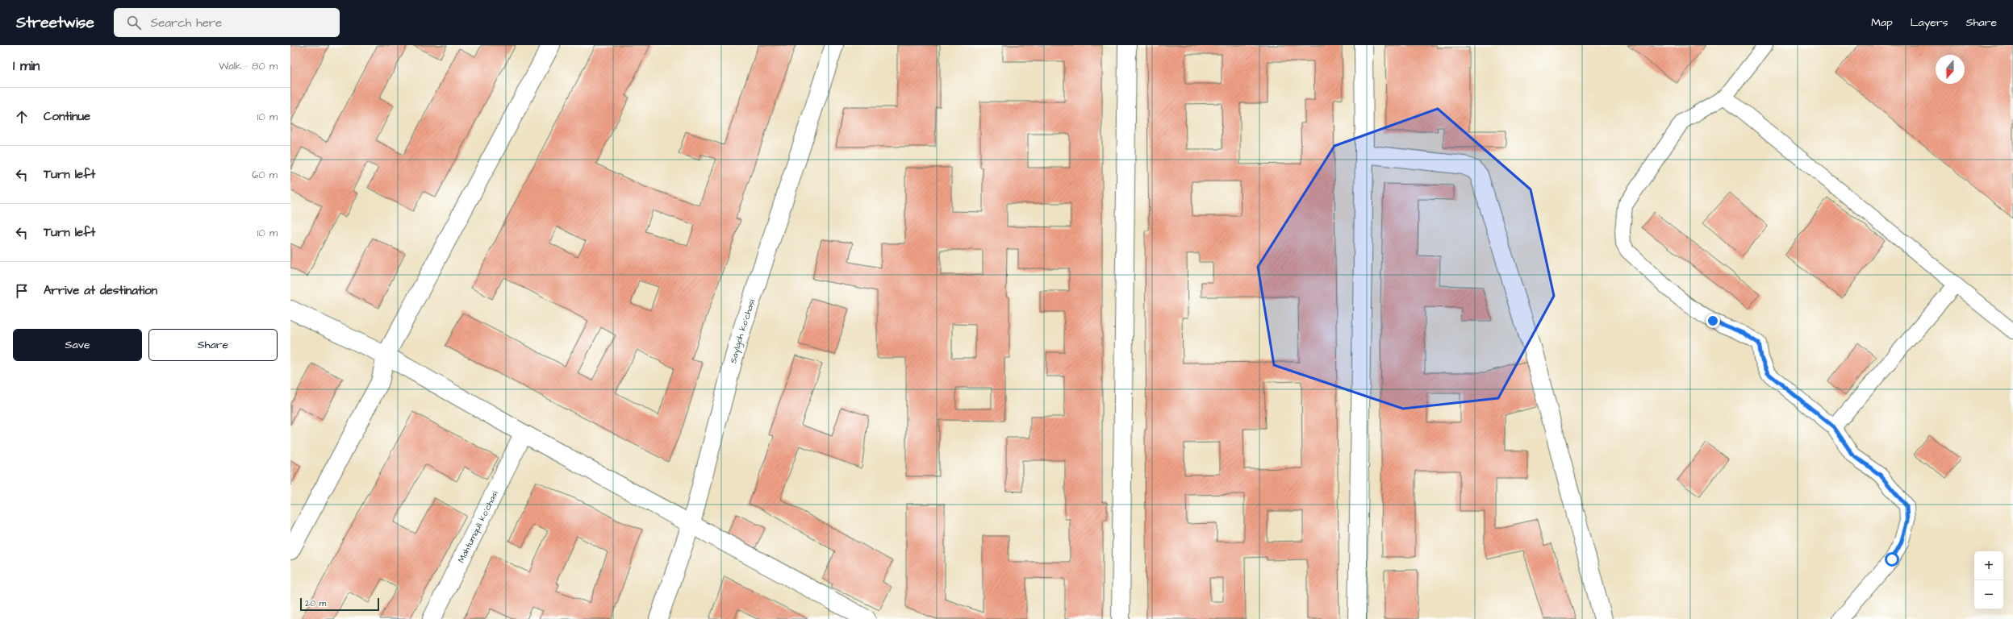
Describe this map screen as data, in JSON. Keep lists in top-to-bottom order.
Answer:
{
  "streets": {
    "street": ["Saylgoh ko'chasi", "Mahtumquli ko'chasi"]
  },
  "scale_bar": "20 m",
  "north": "bottom",
  "page": {
    "header": "Streetwise",
    "search": "Search here",
    "nav": ["Map", "Layers", "Share"],
    "heading": ["1 min", "Walk · 80 m"],
    "list": [
      ["Continue", "10 m"],
      ["Turn left", "60 m"],
      ["Turn left", "10 m"],
      "Arrive at destination"
    ],
    "buttons": ["Save", "Share"],
    "map_buttons": ["+", "−"],
    "scale": "20 m"
  }
}
